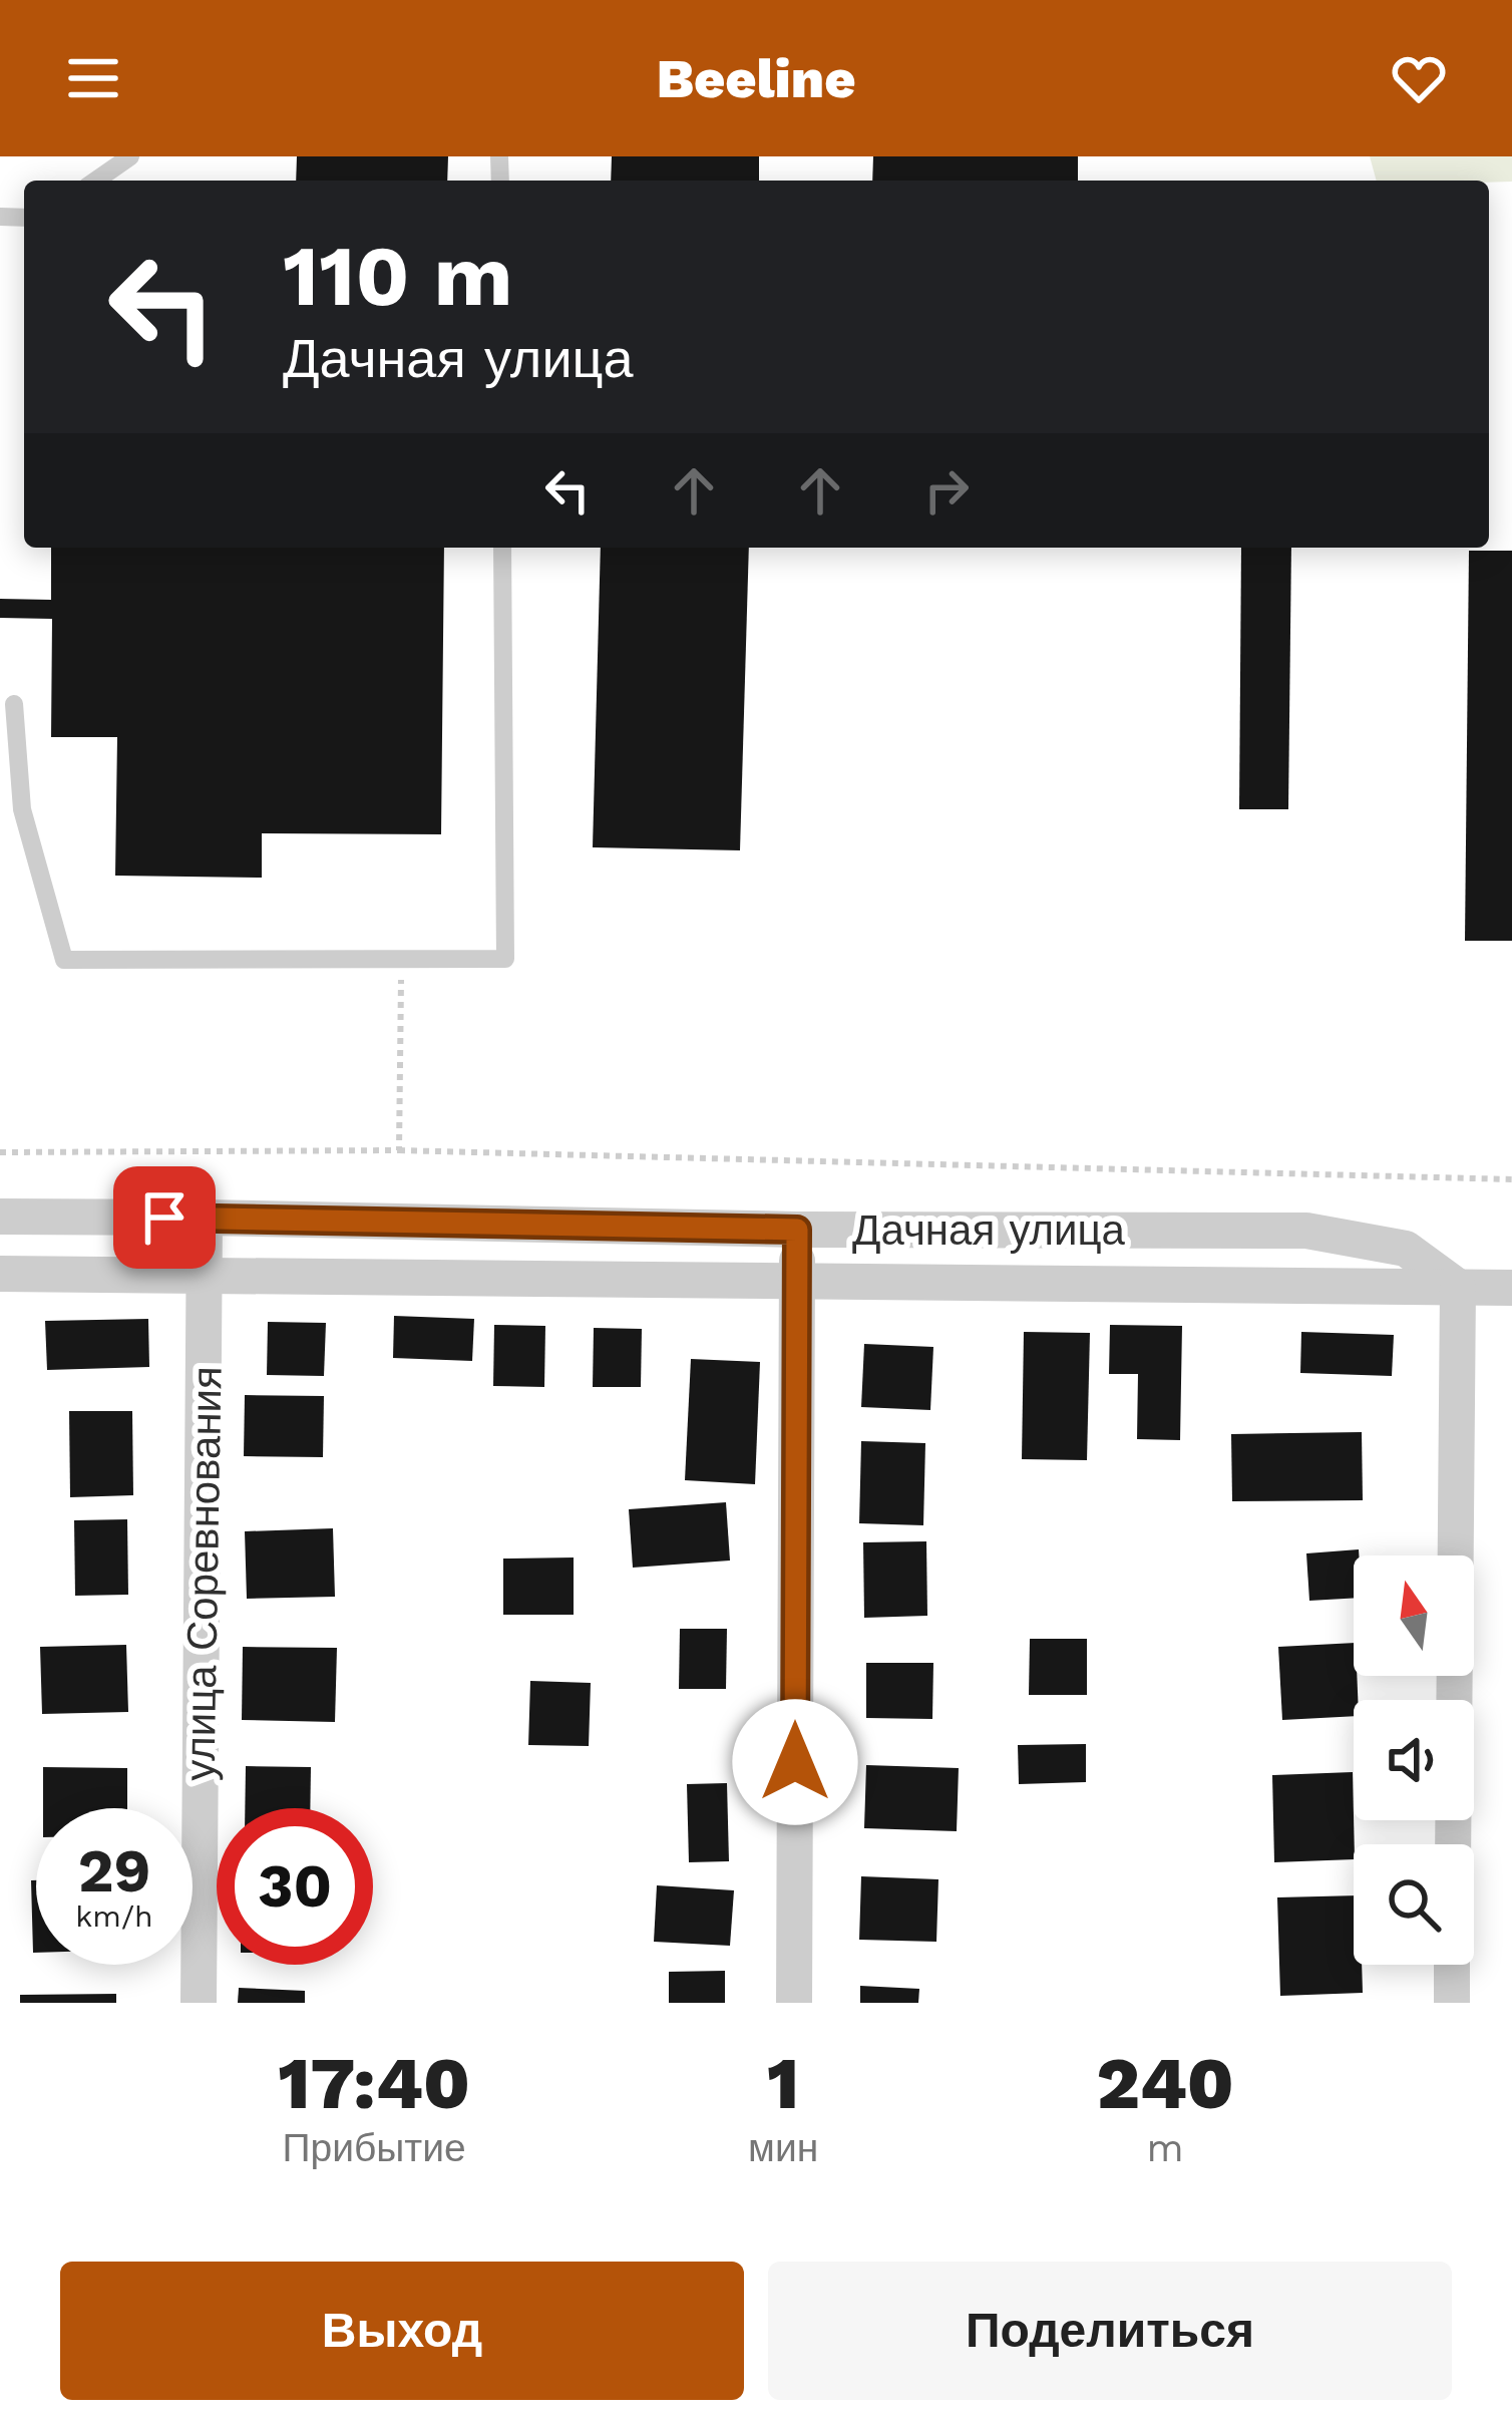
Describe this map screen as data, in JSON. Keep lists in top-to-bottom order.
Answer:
{
  "streets": {
    "street": ["Дачная улица", "улица Соревнования"]
  },
  "crossings": [
    ["Дачная улица", "улица Соревнования"]
  ],
  "north": "top",
  "page": {
    "header": "Beeline",
    "turn": ["110 m", "Дачная улица"],
    "speed": "29 km/h",
    "limit": "30",
    "eta": [
      "17:40",
      "Прибытие",
      "1",
      "мин",
      "240",
      "m"
    ],
    "buttons": ["Выход", "Поделиться"]
  }
}
